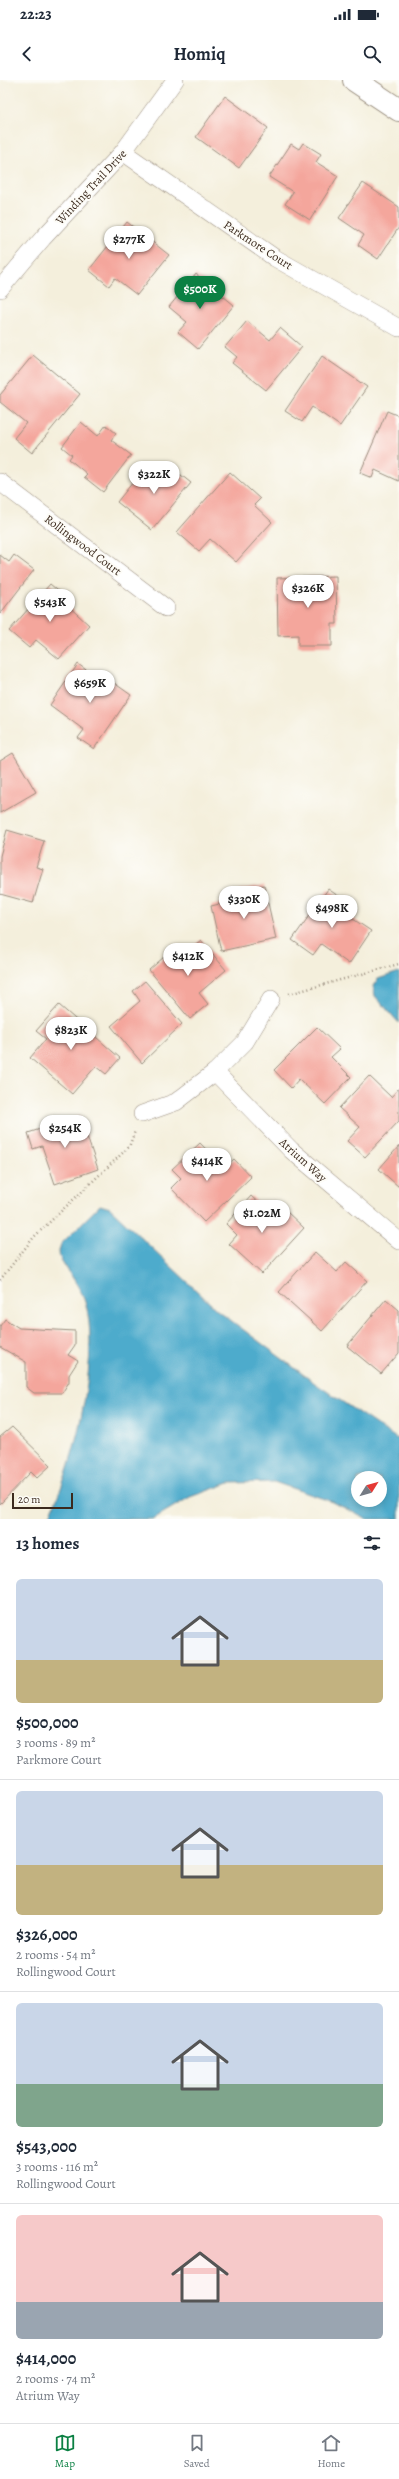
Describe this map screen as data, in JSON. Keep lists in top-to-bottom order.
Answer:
{
  "streets": {
    "street": [
      "Winding Trail Drive",
      "Parkmore Court",
      "Rollingwood Court",
      "Atrium Way"
    ]
  },
  "crossings": [
    ["Winding Trail Drive", "Parkmore Court"]
  ],
  "scale_bar": "20 m",
  "north": "top right",
  "page": {
    "status": "22:23",
    "header": "Homiq",
    "price": [
      "$277K",
      "$500K",
      "$322K",
      "$326K",
      "$543K",
      "$659K",
      "$330K",
      "$498K",
      "$412K",
      "$823K",
      "$254K",
      "$414K",
      "$1.02M"
    ],
    "scale": "20 m",
    "heading": "13 homes",
    "list": [
      {
        "name": "$500,000",
        "note": "3 rooms · 89 m² · Parkmore Court"
      },
      {
        "name": "$326,000",
        "note": "2 rooms · 54 m² · Rollingwood Court"
      },
      {
        "name": "$543,000",
        "note": "3 rooms · 116 m² · Rollingwood Court"
      },
      {
        "name": "$414,000",
        "note": "2 rooms · 74 m² · Atrium Way"
      }
    ],
    "tabs": ["Map", "Saved", "Home"]
  }
}
